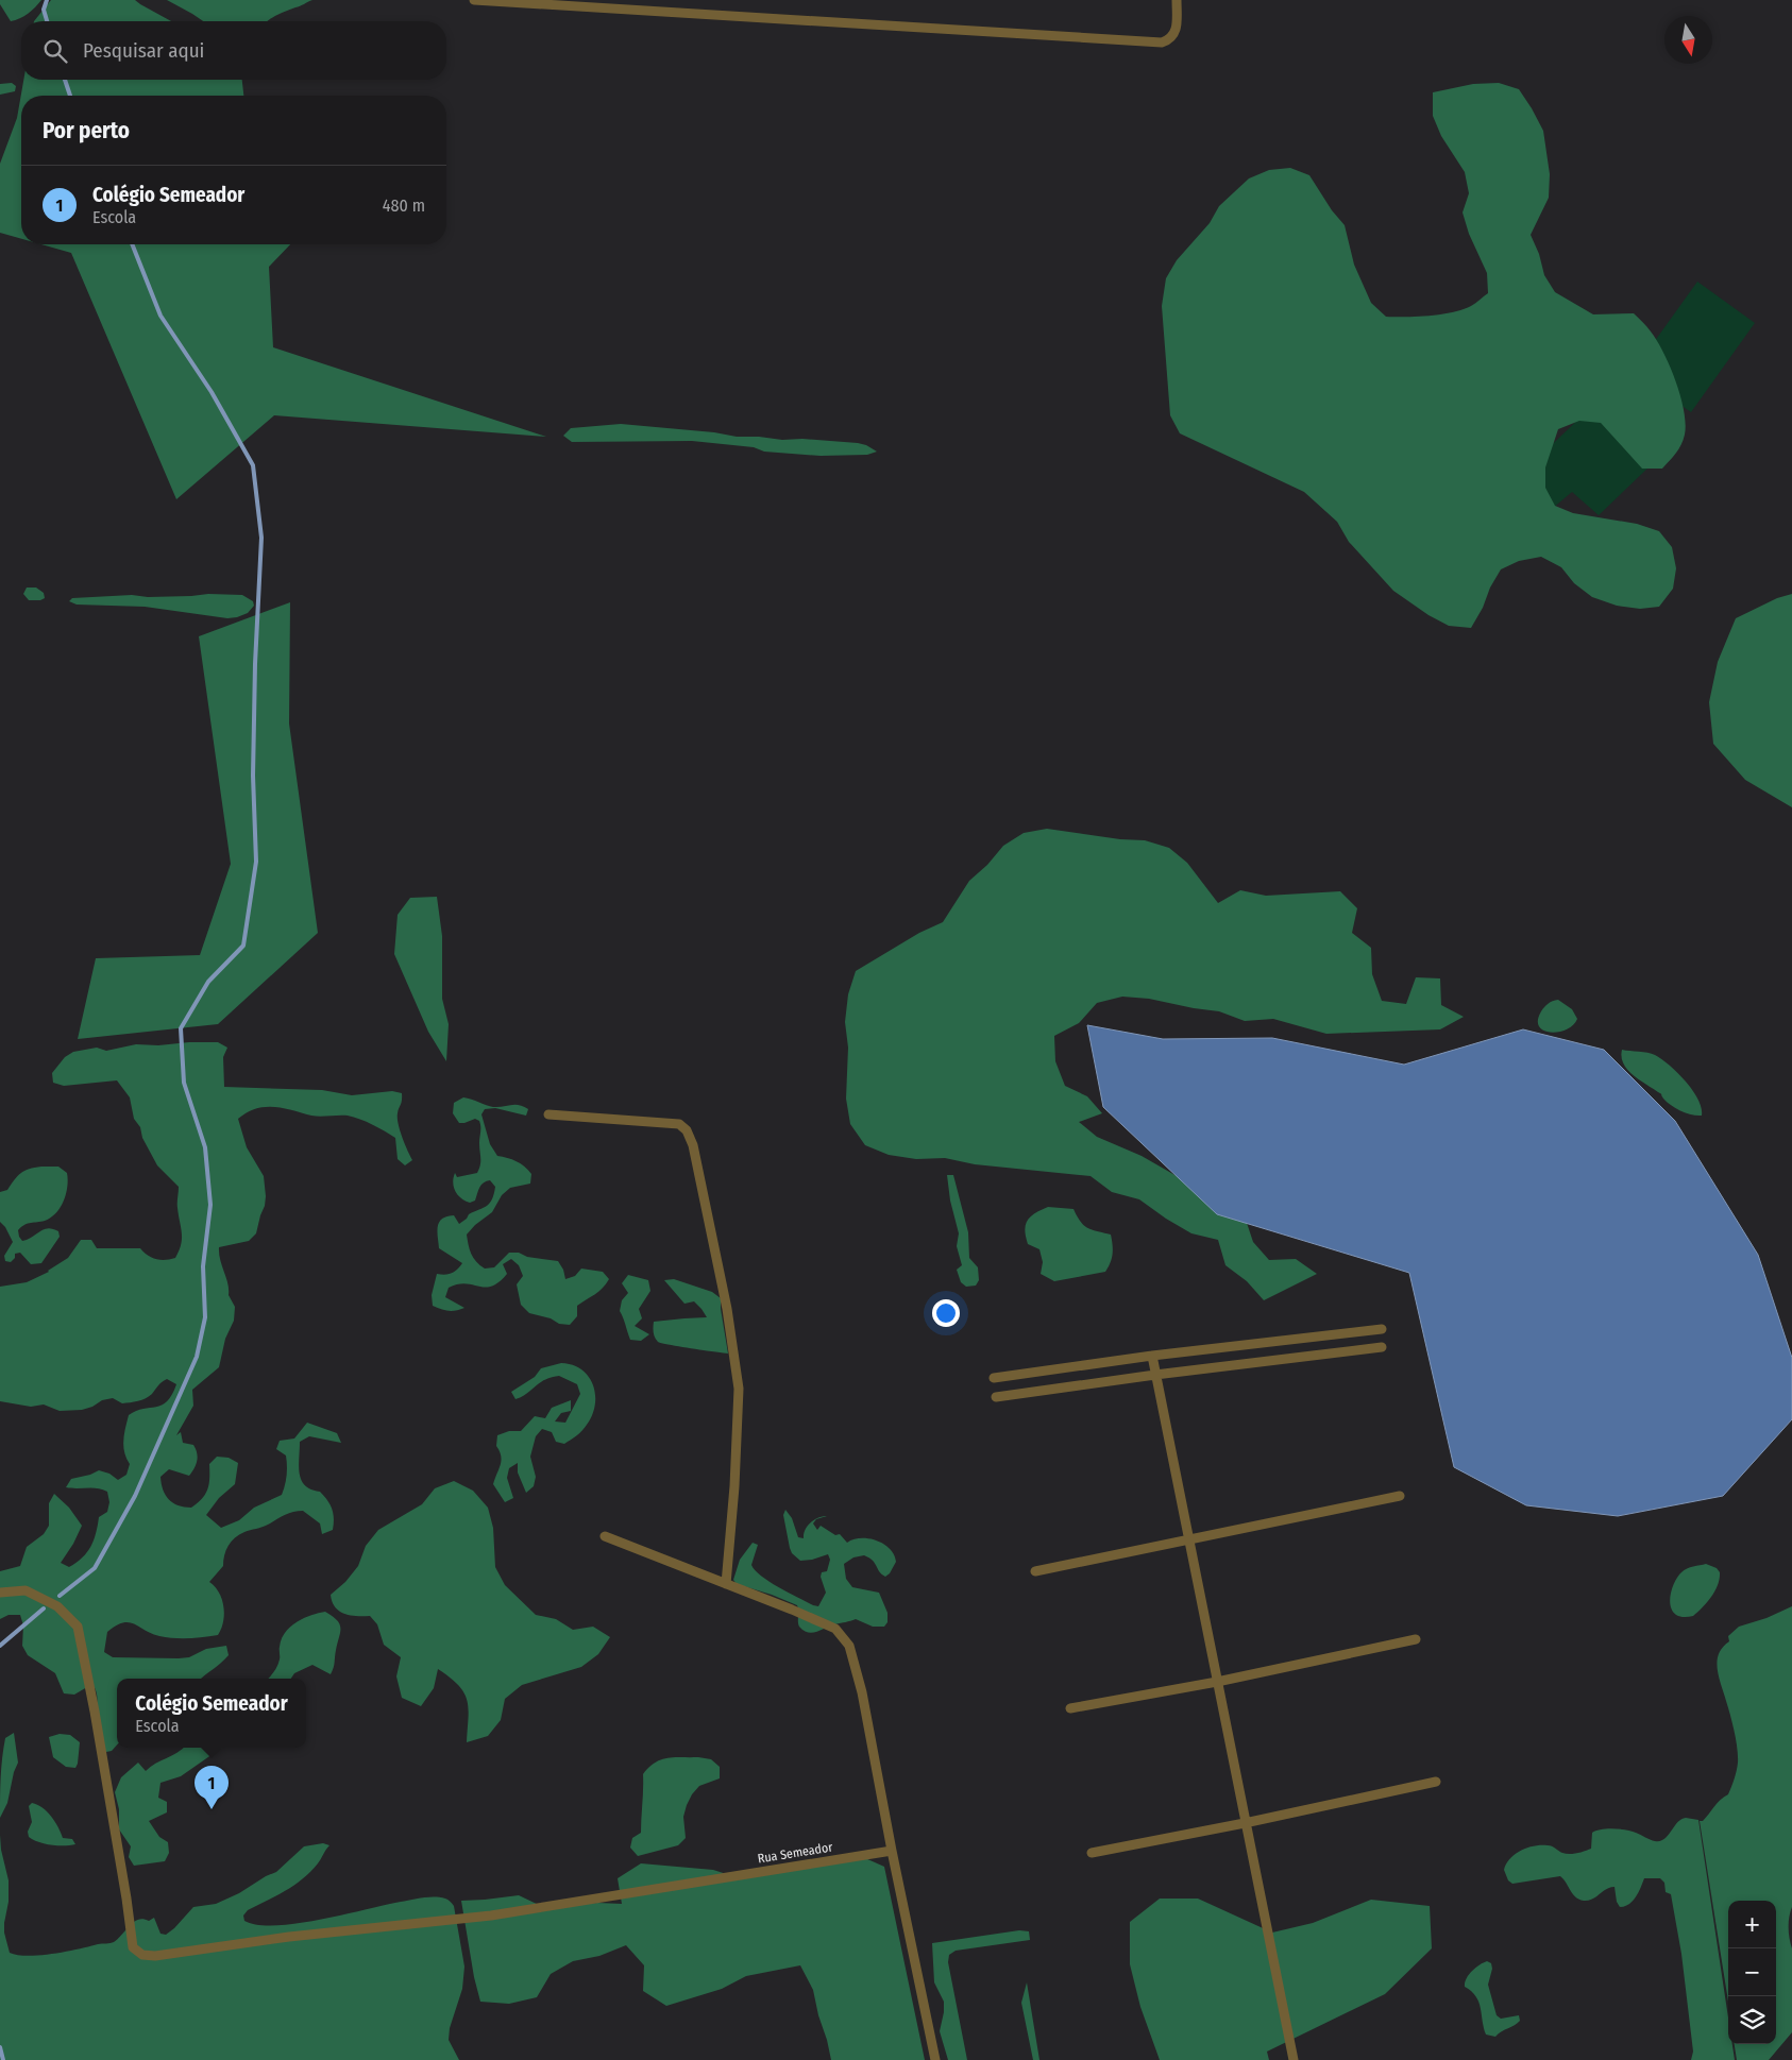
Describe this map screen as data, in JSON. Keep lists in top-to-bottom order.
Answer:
{
  "streets": {
    "street": ["Rua Semeador"]
  },
  "north": "bottom",
  "page": {
    "search": "Pesquisar aqui",
    "heading": "Por perto",
    "list": [
      {
        "mark": "1",
        "name": "Colégio Semeador",
        "note": "Escola",
        "value": "480 m"
      }
    ],
    "popup": ["Colégio Semeador", "Escola"],
    "pins": "1",
    "map_buttons": ["+", "−"]
  }
}
